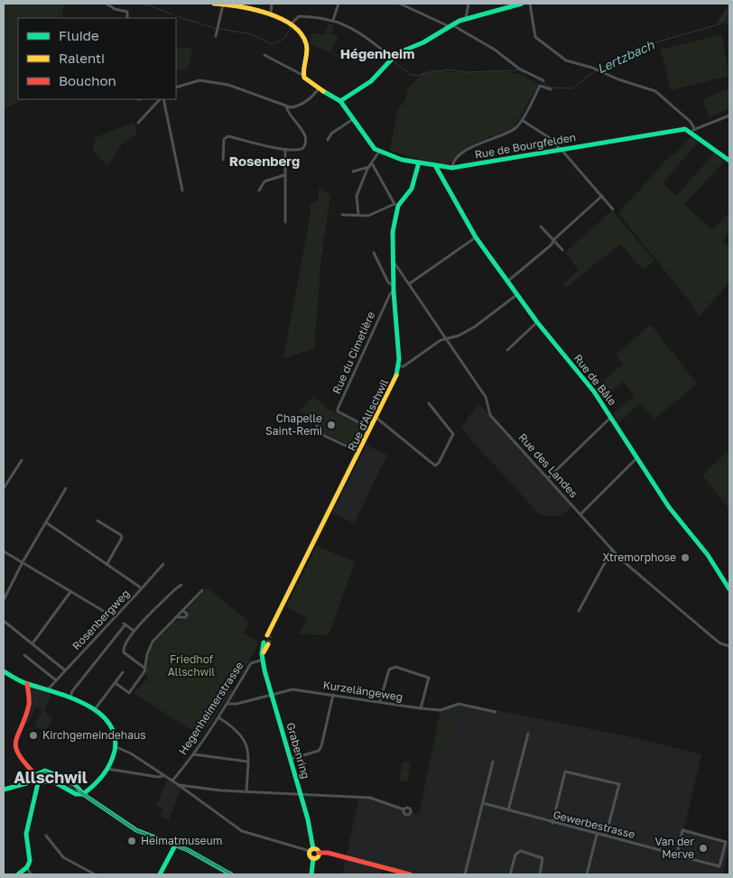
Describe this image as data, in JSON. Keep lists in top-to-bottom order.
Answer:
{
  "streets": {
    "main road": [
      "Rue de Bourgfelden",
      "Rue de Bâle",
      "Rue d'Allschwil",
      "Grabenring"
    ],
    "street": [
      "Rue du Cimetière",
      "Rue des Landes",
      "Rosenbergweg",
      "Kurzelängeweg",
      "Hegenheimerstrasse",
      "Gewerbestrasse"
    ]
  },
  "crossings": [
    ["Rue de Bourgfelden", "Rue de Bâle"],
    ["Rue du Cimetière", "Rue d'Allschwil"],
    ["Rue d'Allschwil", "Rue des Landes"],
    ["Kurzelängeweg", "Hegenheimerstrasse"],
    ["Kurzelängeweg", "Grabenring"],
    ["Hegenheimerstrasse", "Grabenring"]
  ],
  "districts": ["Hégenheim", "Rosenberg", "Allschwil"],
  "water": ["Lertzbach"],
  "parks": ["Friedhof Allschwil"],
  "places": [
    "Chapelle Saint-Remi",
    "Xtremorphose",
    "Kirchgemeindehaus",
    "Heimatmuseum",
    "Van der Merve"
  ],
  "legend": ["Fluide", "Ralenti", "Bouchon"]
}
